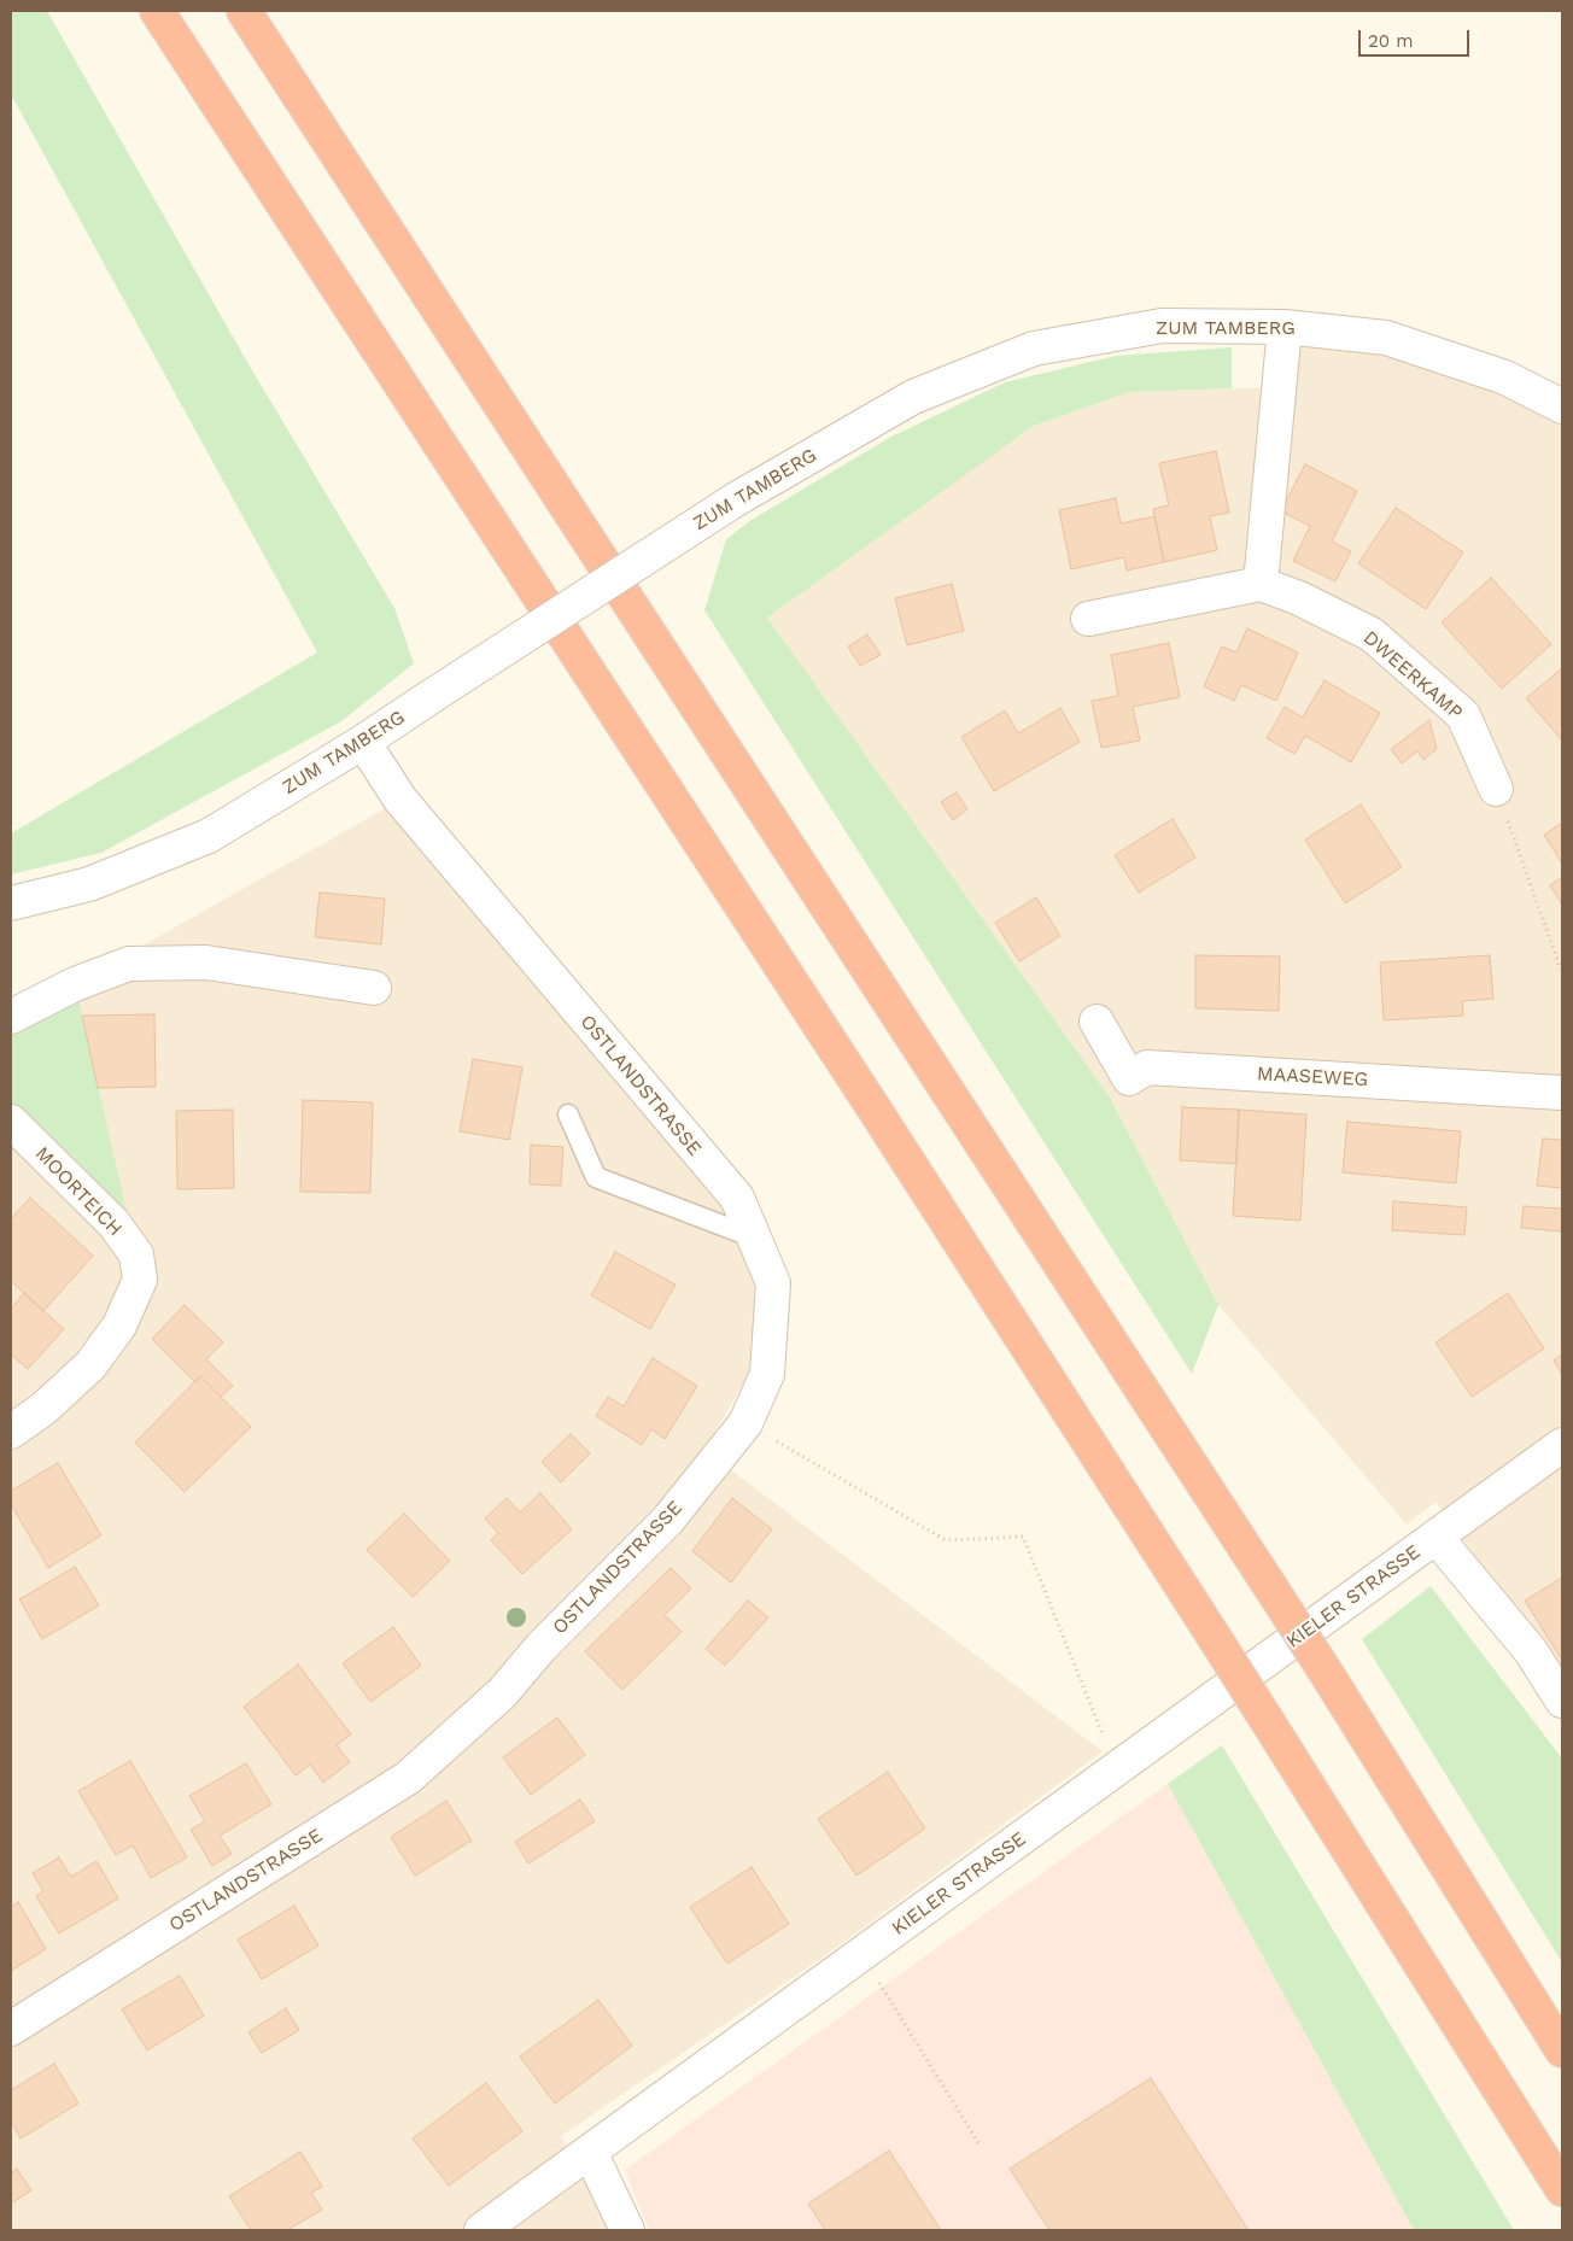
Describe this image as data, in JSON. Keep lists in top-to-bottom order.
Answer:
{
  "streets": {
    "street": [
      "ZUM TAMBERG",
      "DWEERKAMP",
      "MAASEWEG",
      "OSTLANDSTRASSE",
      "MOORTEICH",
      "KIELER STRASSE"
    ]
  },
  "crossings": [
    ["ZUM TAMBERG", "OSTLANDSTRASSE"]
  ],
  "scale_bar": "20 m"
}
